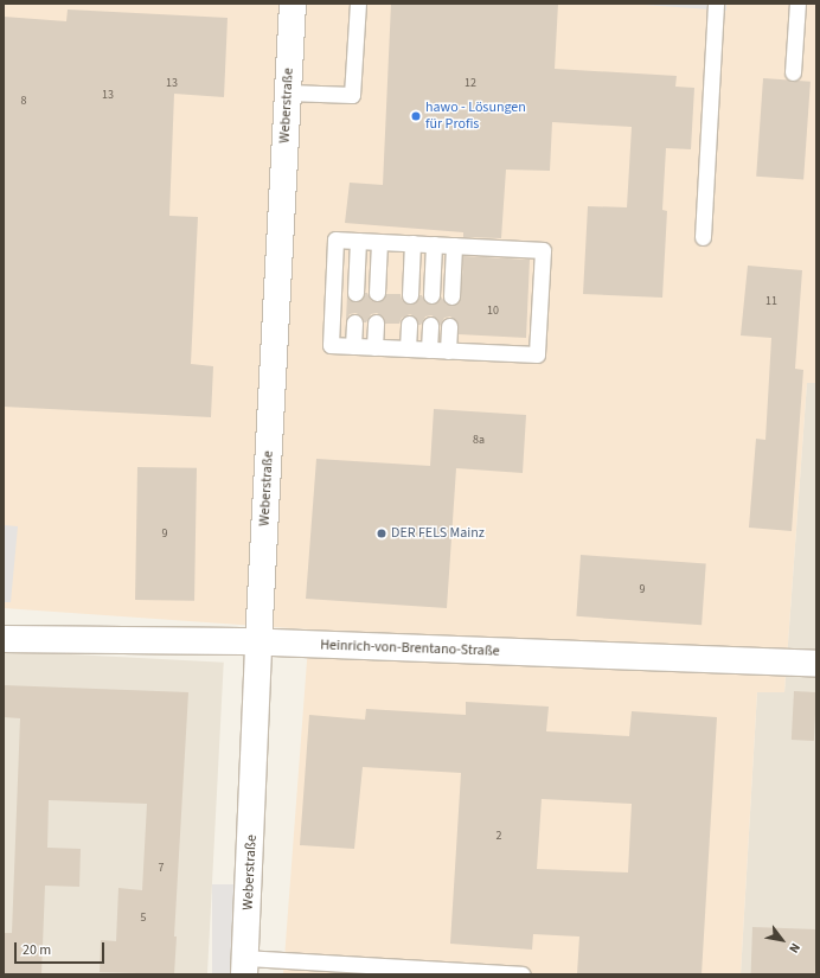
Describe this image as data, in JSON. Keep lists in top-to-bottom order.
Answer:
{
  "streets": {
    "street": ["Weberstraße", "Heinrich-von-Brentano-Straße"]
  },
  "crossings": [
    ["Weberstraße", "Heinrich-von-Brentano-Straße"]
  ],
  "places": ["hawo - Lösungen für Profis", "DER FELS Mainz"],
  "house_numbers": [
    "13",
    "12",
    "13",
    "8",
    "11",
    "10",
    "8a",
    "9",
    "9",
    "2",
    "7",
    "5"
  ],
  "scale_bar": "20 m",
  "north": "bottom right"
}
